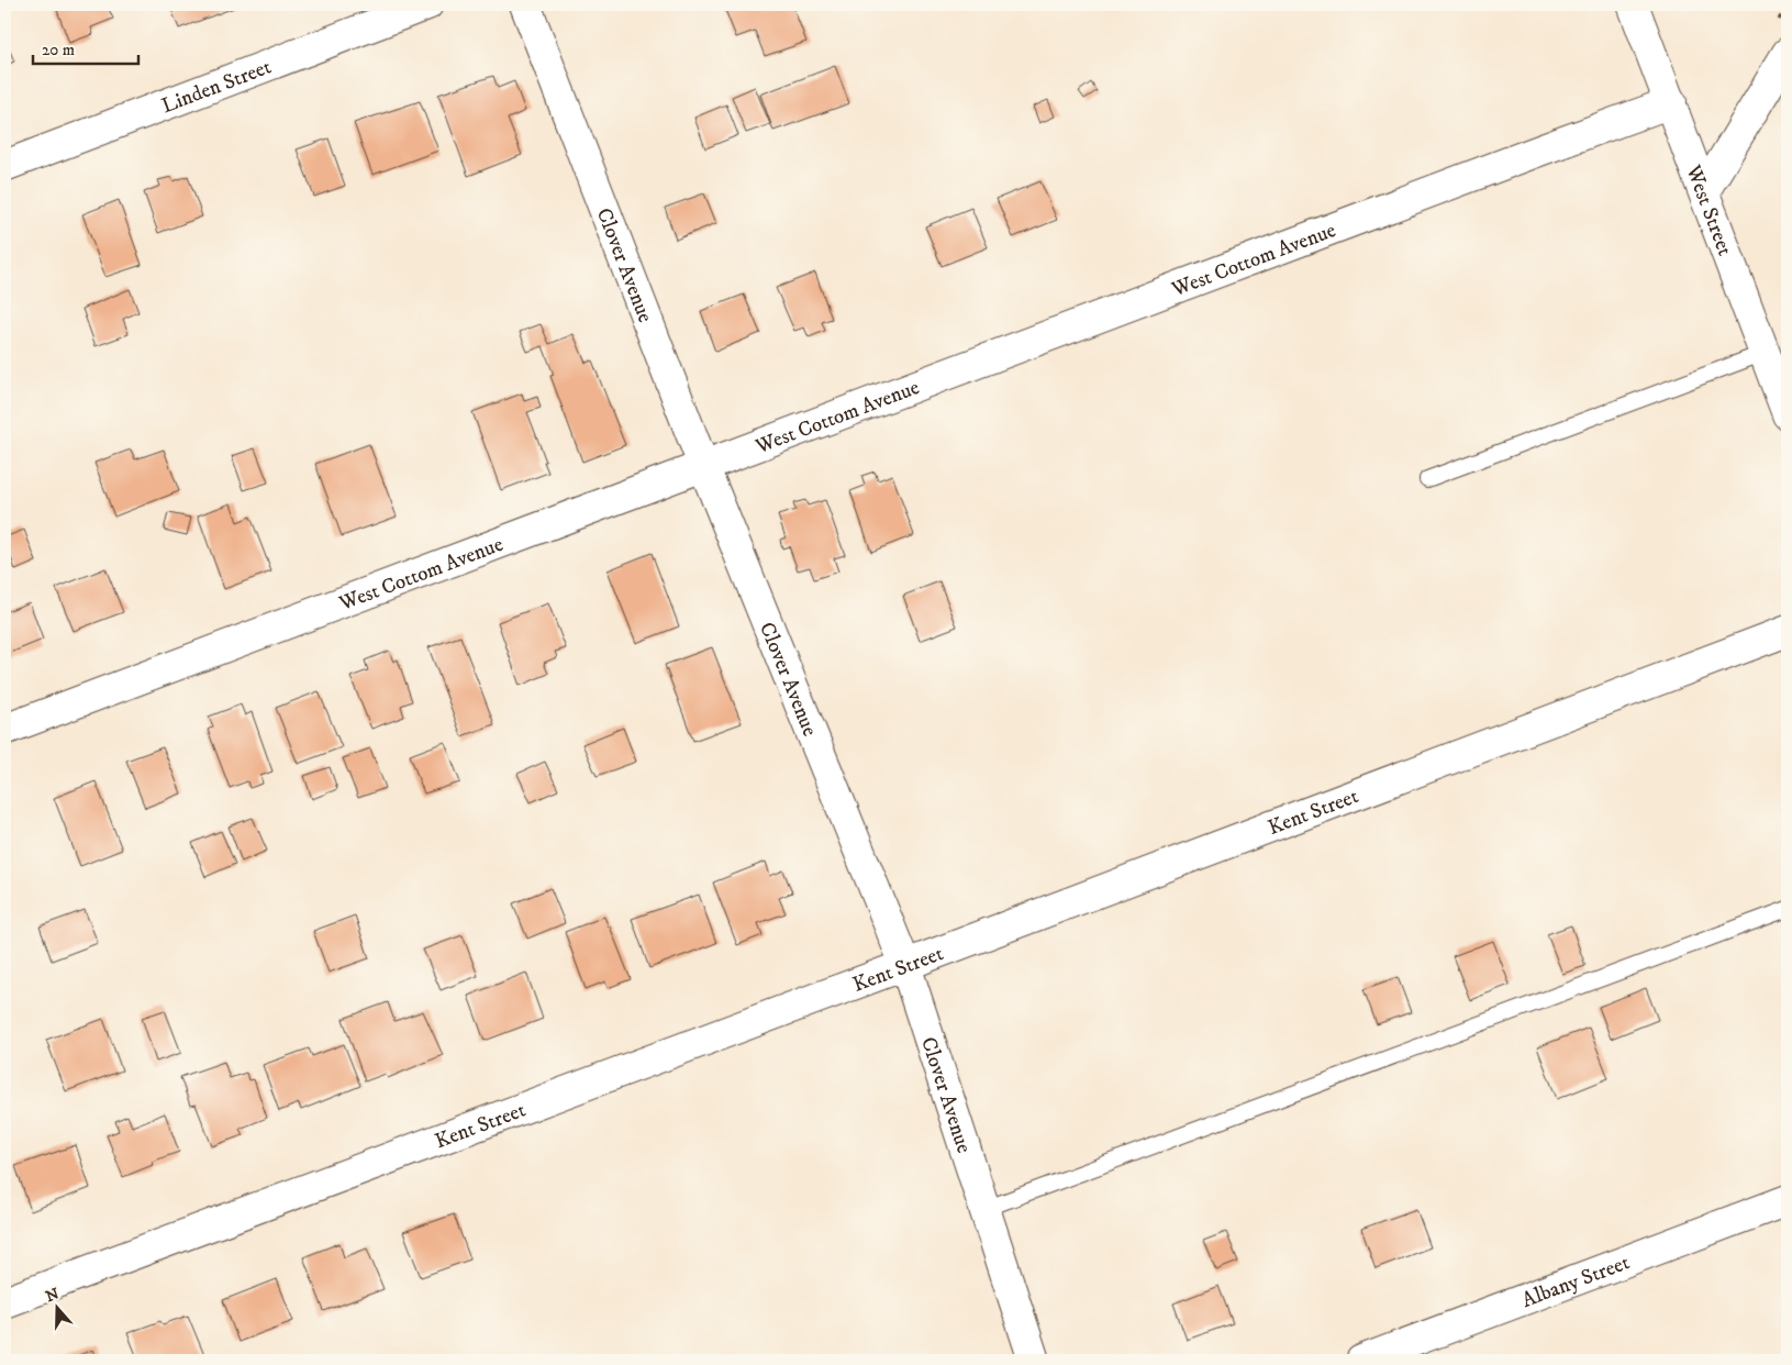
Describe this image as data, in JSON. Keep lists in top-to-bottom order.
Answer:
{
  "streets": {
    "street": [
      "Linden Street",
      "West Street",
      "West Cottom Avenue",
      "Clover Avenue",
      "Kent Street",
      "Albany Street"
    ]
  },
  "crossings": [
    ["West Street", "West Cottom Avenue"],
    ["West Cottom Avenue", "Clover Avenue"],
    ["Clover Avenue", "Kent Street"]
  ],
  "scale_bar": "20 m",
  "north": "top"
}
